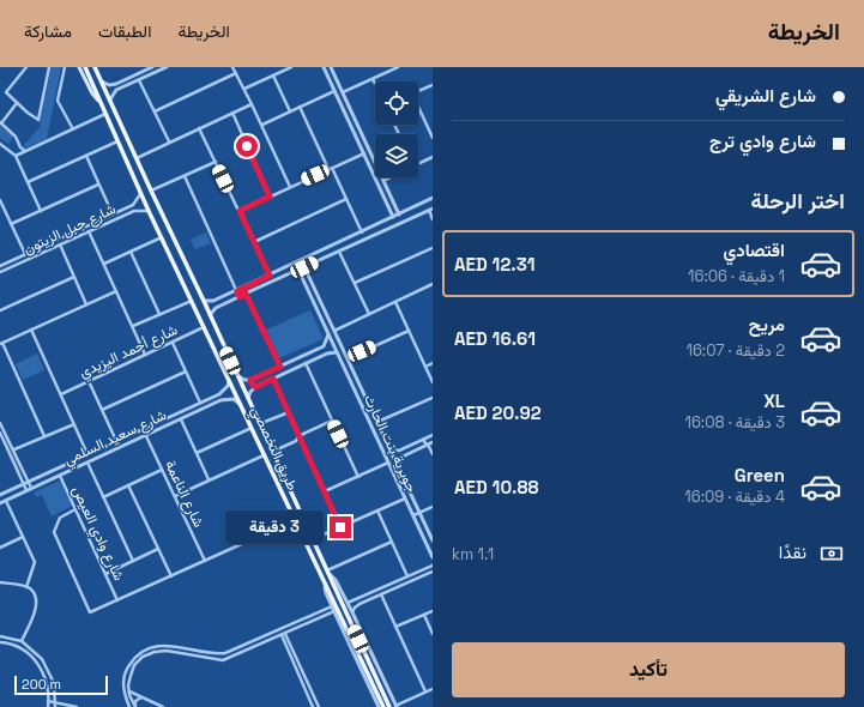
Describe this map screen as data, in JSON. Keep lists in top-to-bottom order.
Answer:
{
  "streets": {
    "main road": ["طريق التخصصي"],
    "street": [
      "شارع جبل الزيتون",
      "شارع أحمد اليزيدي",
      "شارع سعيد السلمي",
      "جويرية بنت الحارث",
      "شارع الناعمة",
      "شارع وادي العيص"
    ]
  },
  "crossings": [
    ["شارع جبل الزيتون", "طريق التخصصي"],
    ["شارع أحمد اليزيدي", "طريق التخصصي"],
    ["شارع سعيد السلمي", "شارع الناعمة"],
    ["شارع سعيد السلمي", "شارع وادي العيص"]
  ],
  "scale_bar": "200 m",
  "page": {
    "header": "الخريطة",
    "nav": ["الخريطة", "الطبقات", "مشاركة"],
    "banner": ["شارع الشريقي", "شارع وادي ترج"],
    "heading": "اختر الرحلة",
    "list": [
      {
        "name": "اقتصادي",
        "note": "1 دقيقة · 16:06",
        "value": "AED 12.31"
      },
      {
        "name": "مريح",
        "note": "2 دقيقة · 16:07",
        "value": "AED 16.61"
      },
      {
        "name": "XL",
        "note": "3 دقيقة · 16:08",
        "value": "AED 20.92"
      },
      {
        "name": "Green",
        "note": "4 دقيقة · 16:09",
        "value": "AED 10.88"
      }
    ],
    "bubble": "3 دقيقة",
    "pay": ["نقدًا", "1.1 km"],
    "buttons": "تأكيد",
    "scale": "200 m"
  }
}
